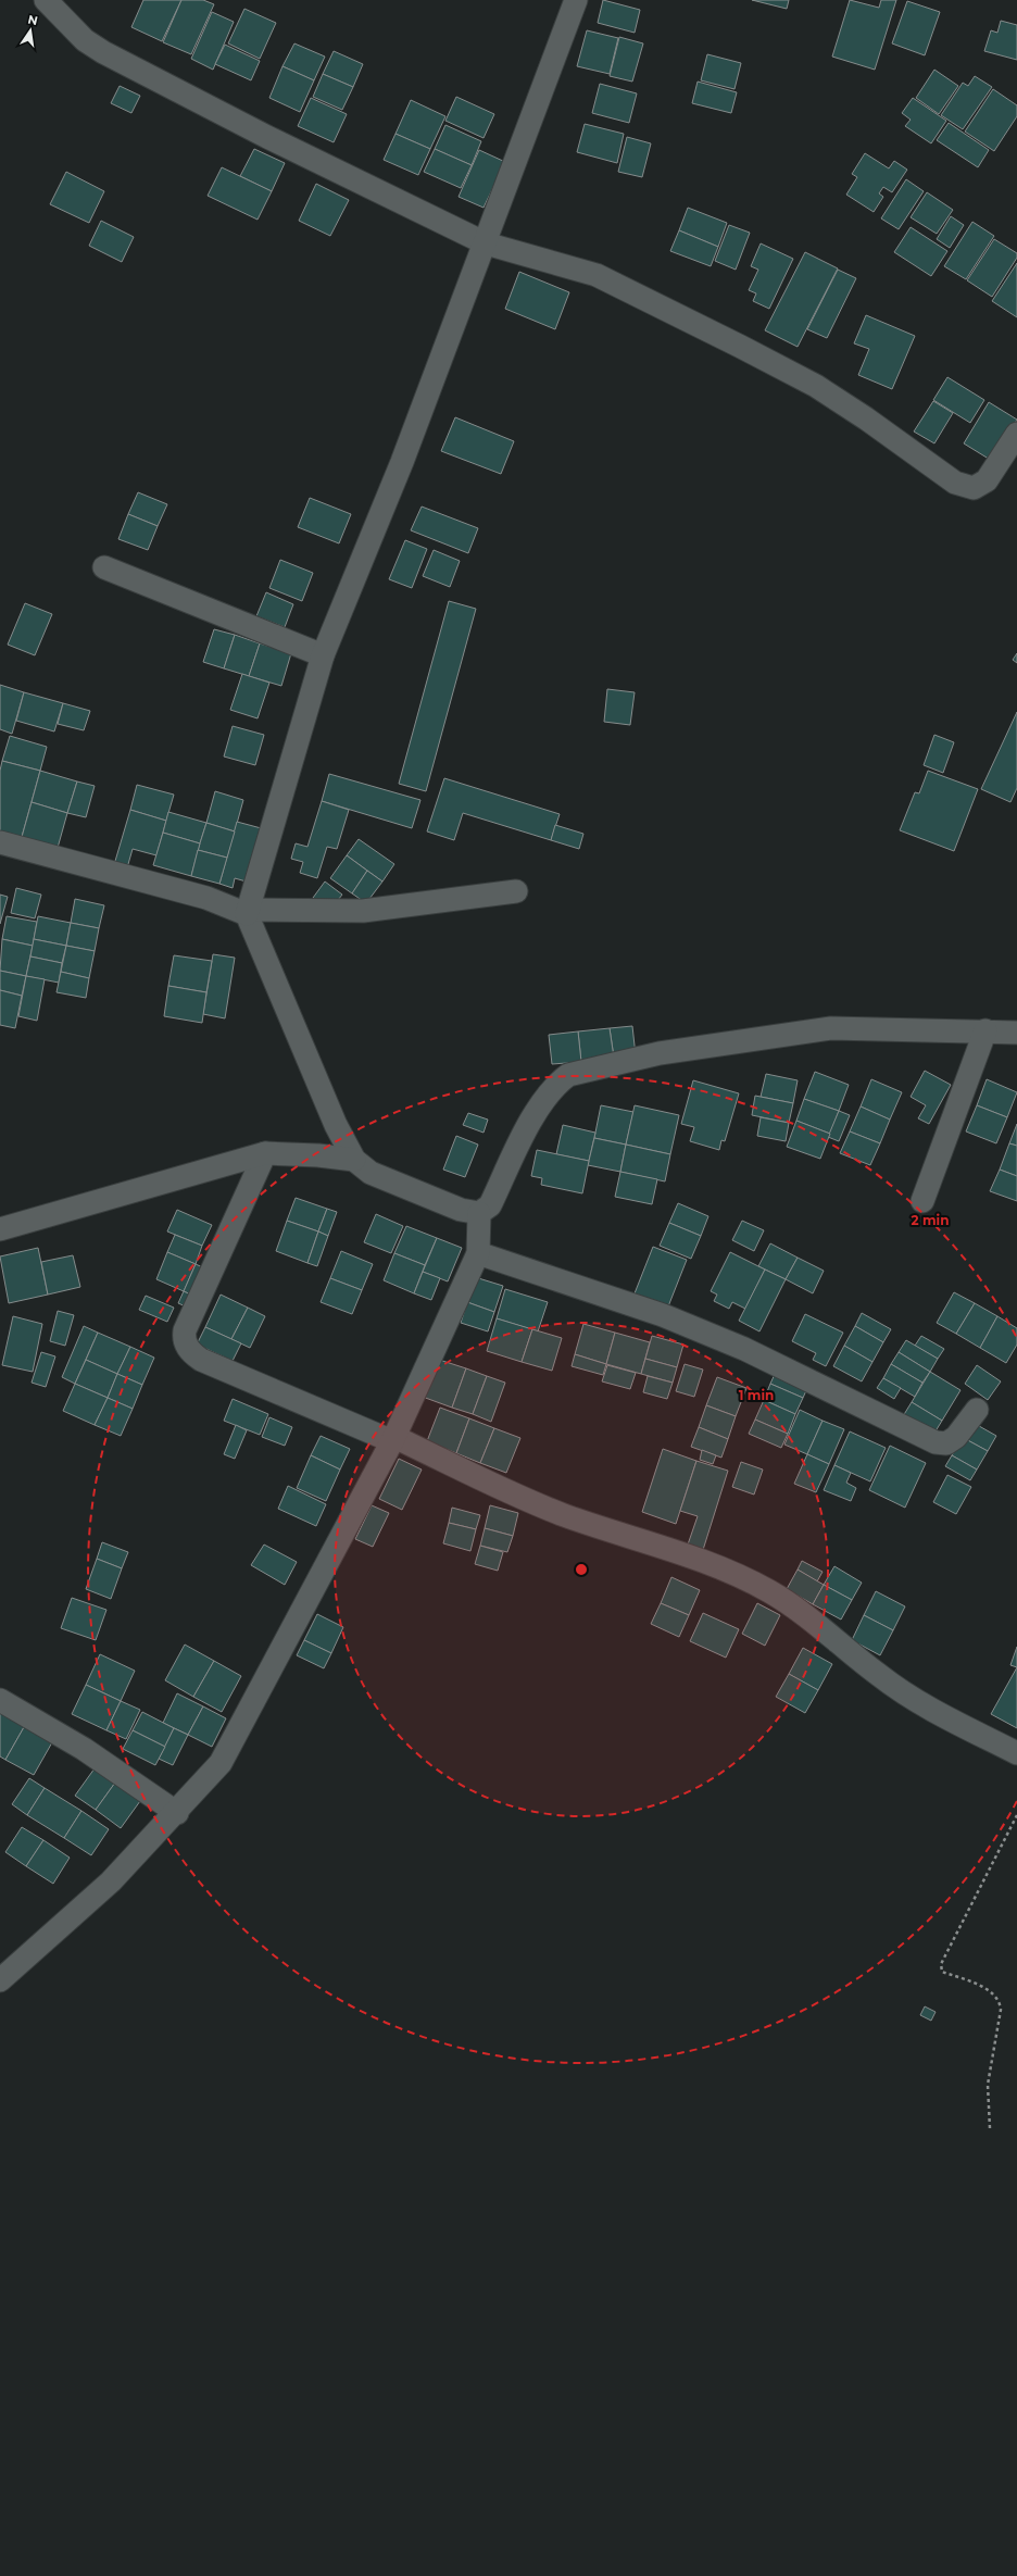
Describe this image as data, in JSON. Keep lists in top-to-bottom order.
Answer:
{
  "north": "top",
  "rings": ["2 min", "1 min"]
}
